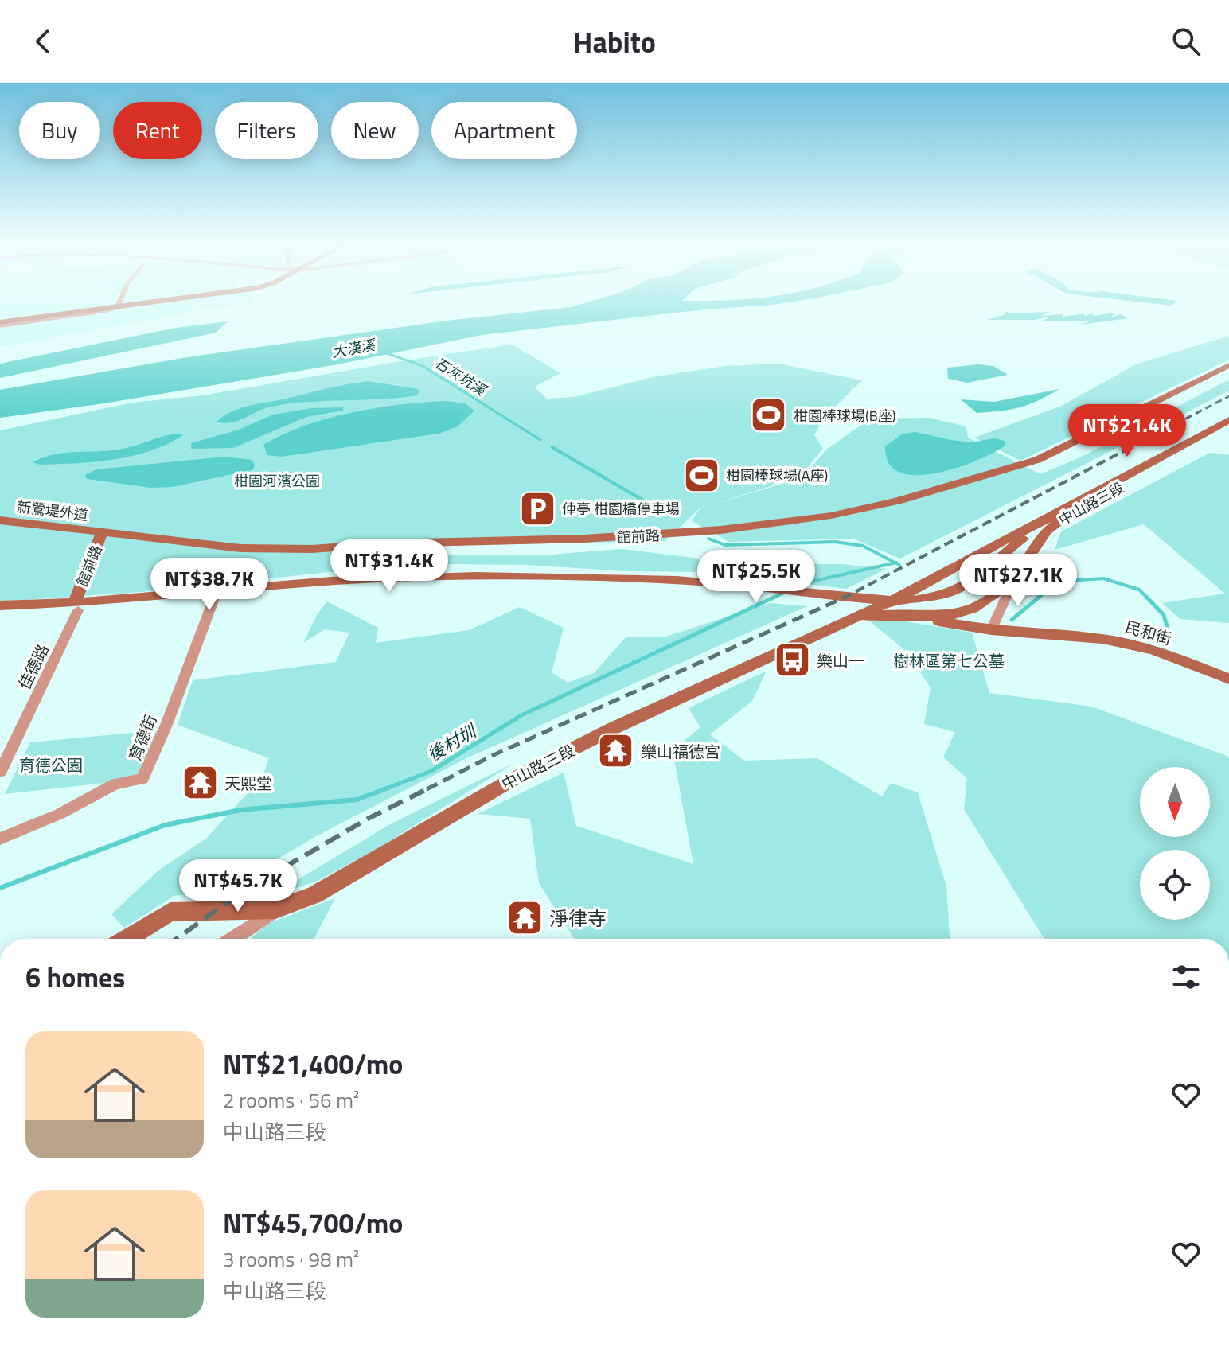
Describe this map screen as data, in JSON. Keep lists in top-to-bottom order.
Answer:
{
  "streets": {
    "street": [
      "中山路三段",
      "新鶯堤外道",
      "館前路",
      "民和街",
      "佳德路",
      "育德街"
    ]
  },
  "crossings": [
    ["中山路三段", "民和街"],
    ["新鶯堤外道", "館前路"],
    ["館前路", "佳德路"]
  ],
  "water": ["大漢溪", "石灰坑溪", "後村圳"],
  "parks": ["柑園河濱公園", "樹林區第七公墓", "育德公園"],
  "places": {
    "sports": ["柑園棒球場(B座)", "柑園棒球場(A座)"],
    "parking": ["俥亭 柑園橋停車場"],
    "bus stop": ["樂山一"],
    "temple": ["樂山福德宮", "天熙堂", "淨律寺"]
  },
  "north": "bottom",
  "page": {
    "header": "Habito",
    "chip": [
      "Buy",
      "Rent",
      "Filters",
      "New",
      "Apartment"
    ],
    "price": [
      "NT$21.4K",
      "NT$31.4K",
      "NT$25.5K",
      "NT$27.1K",
      "NT$38.7K",
      "NT$45.7K"
    ],
    "heading": "6 homes",
    "list": [
      {
        "name": "NT$21,400/mo",
        "note": "2 rooms · 56 m² · 中山路三段"
      },
      {
        "name": "NT$45,700/mo",
        "note": "3 rooms · 98 m² · 中山路三段"
      }
    ]
  }
}
